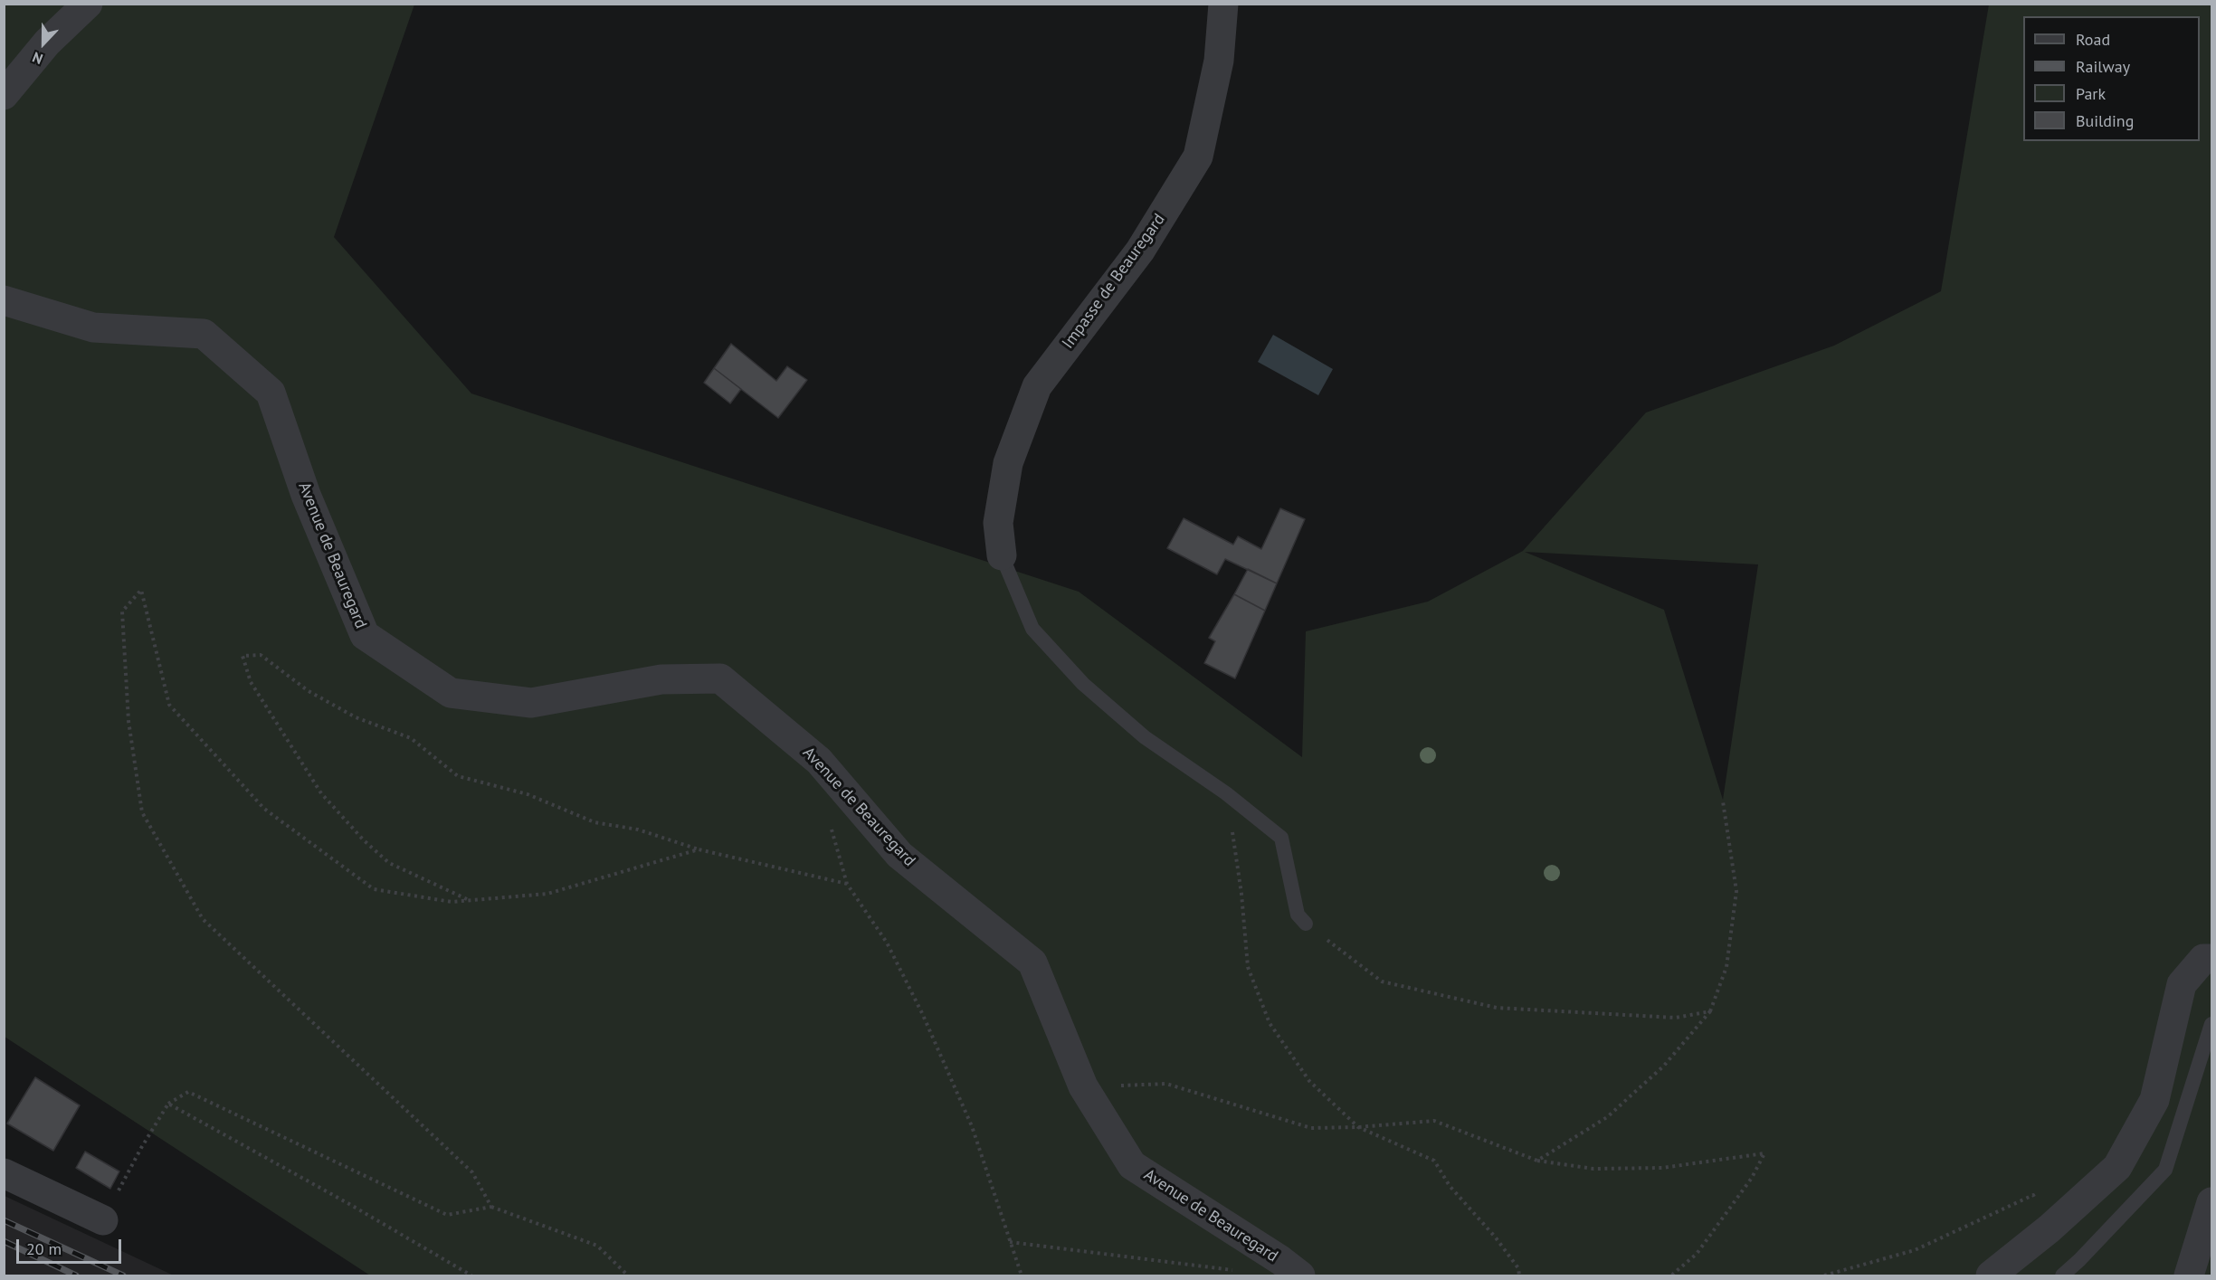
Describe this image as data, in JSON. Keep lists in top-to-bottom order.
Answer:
{
  "streets": {
    "street": ["Impasse de Beauregard", "Avenue de Beauregard"]
  },
  "legend": [
    "Road",
    "Railway",
    "Park",
    "Building"
  ],
  "scale_bar": "20 m",
  "north": "bottom"
}
